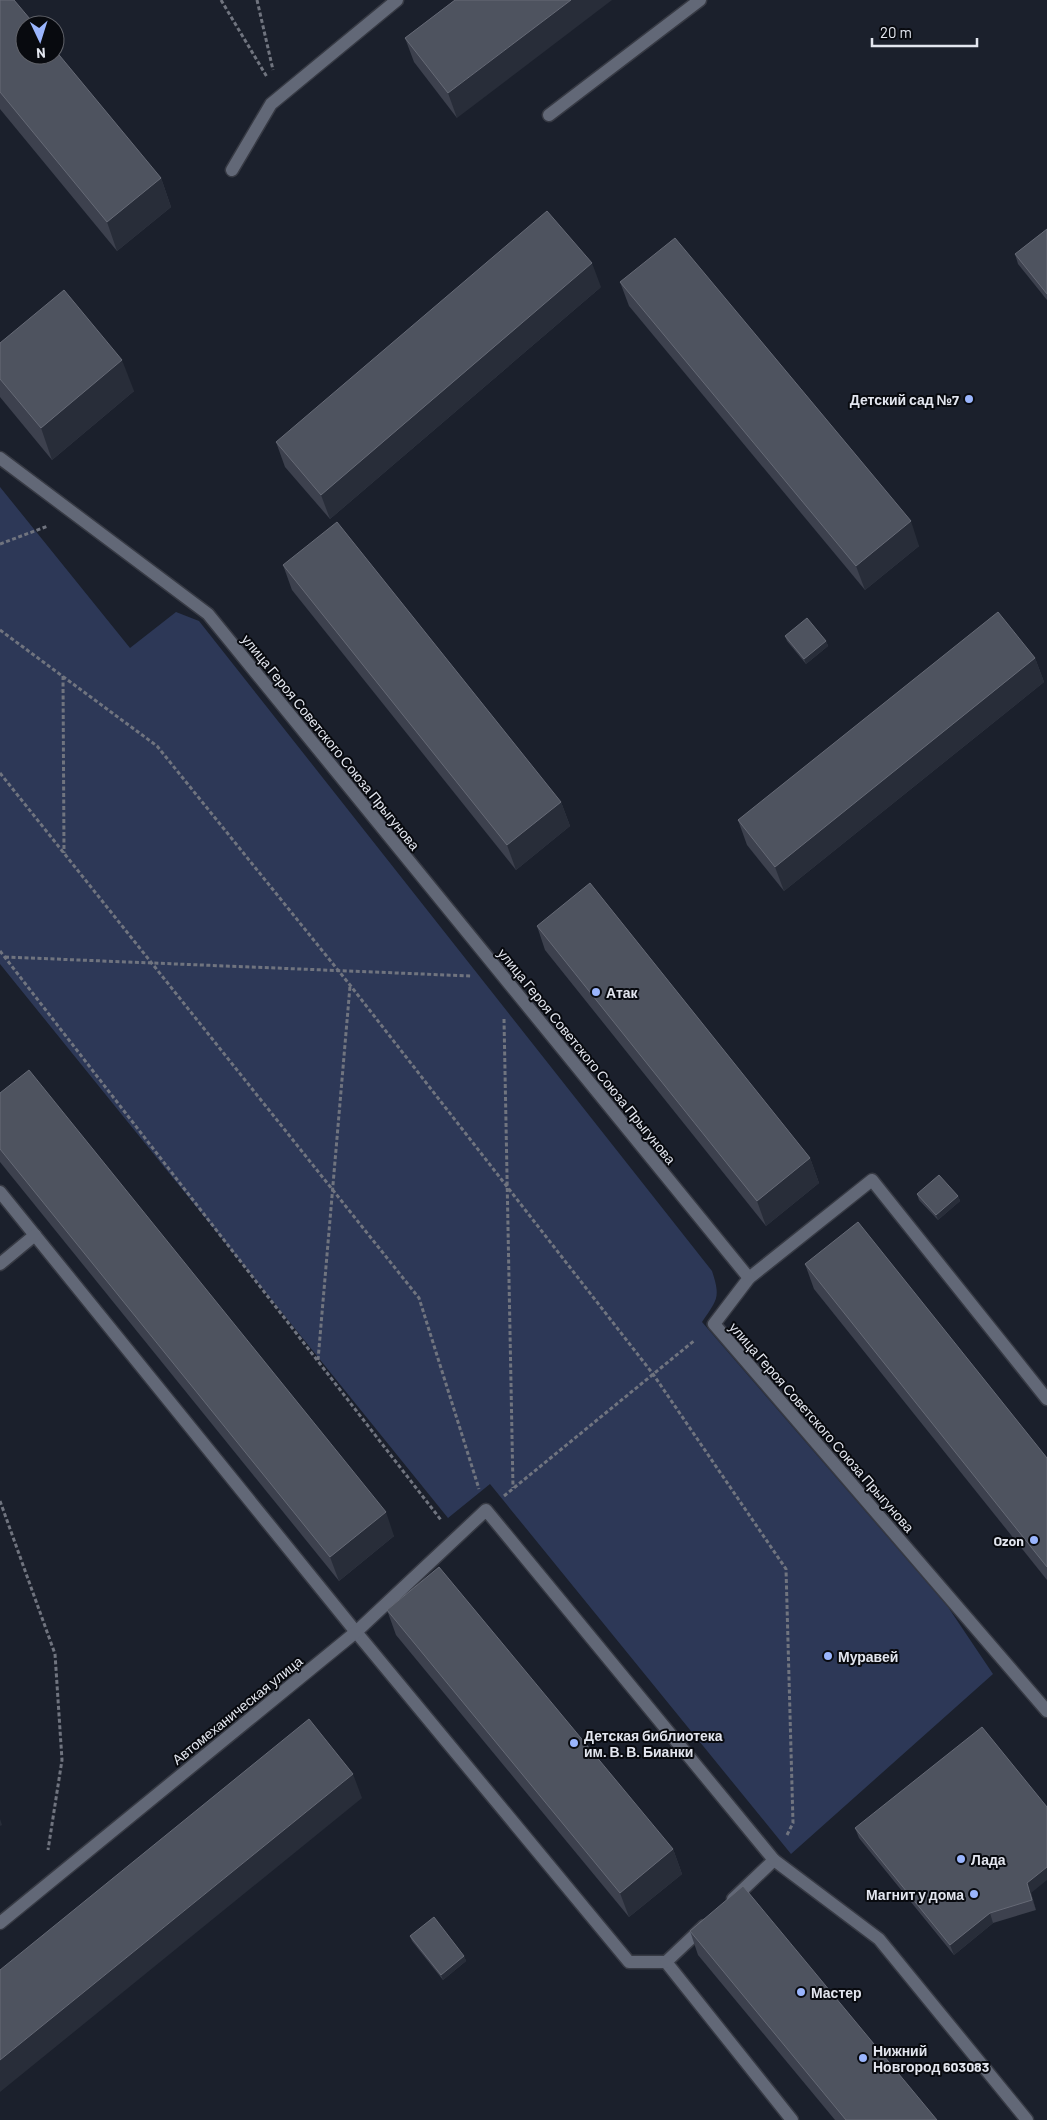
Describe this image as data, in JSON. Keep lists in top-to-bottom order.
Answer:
{
  "streets": {
    "street": ["улица Героя Советского Союза Прыгунова", "Автомеханическая улица"]
  },
  "places": [
    "Детский сад №7",
    "Атак",
    "Ozon",
    "Муравей",
    "Детская библиотека им. В. В. Бианки",
    "Лада",
    "Магнит у дома",
    "Мастер",
    "Нижний Новгород 603083"
  ],
  "scale_bar": "20 m",
  "north": "bottom"
}
